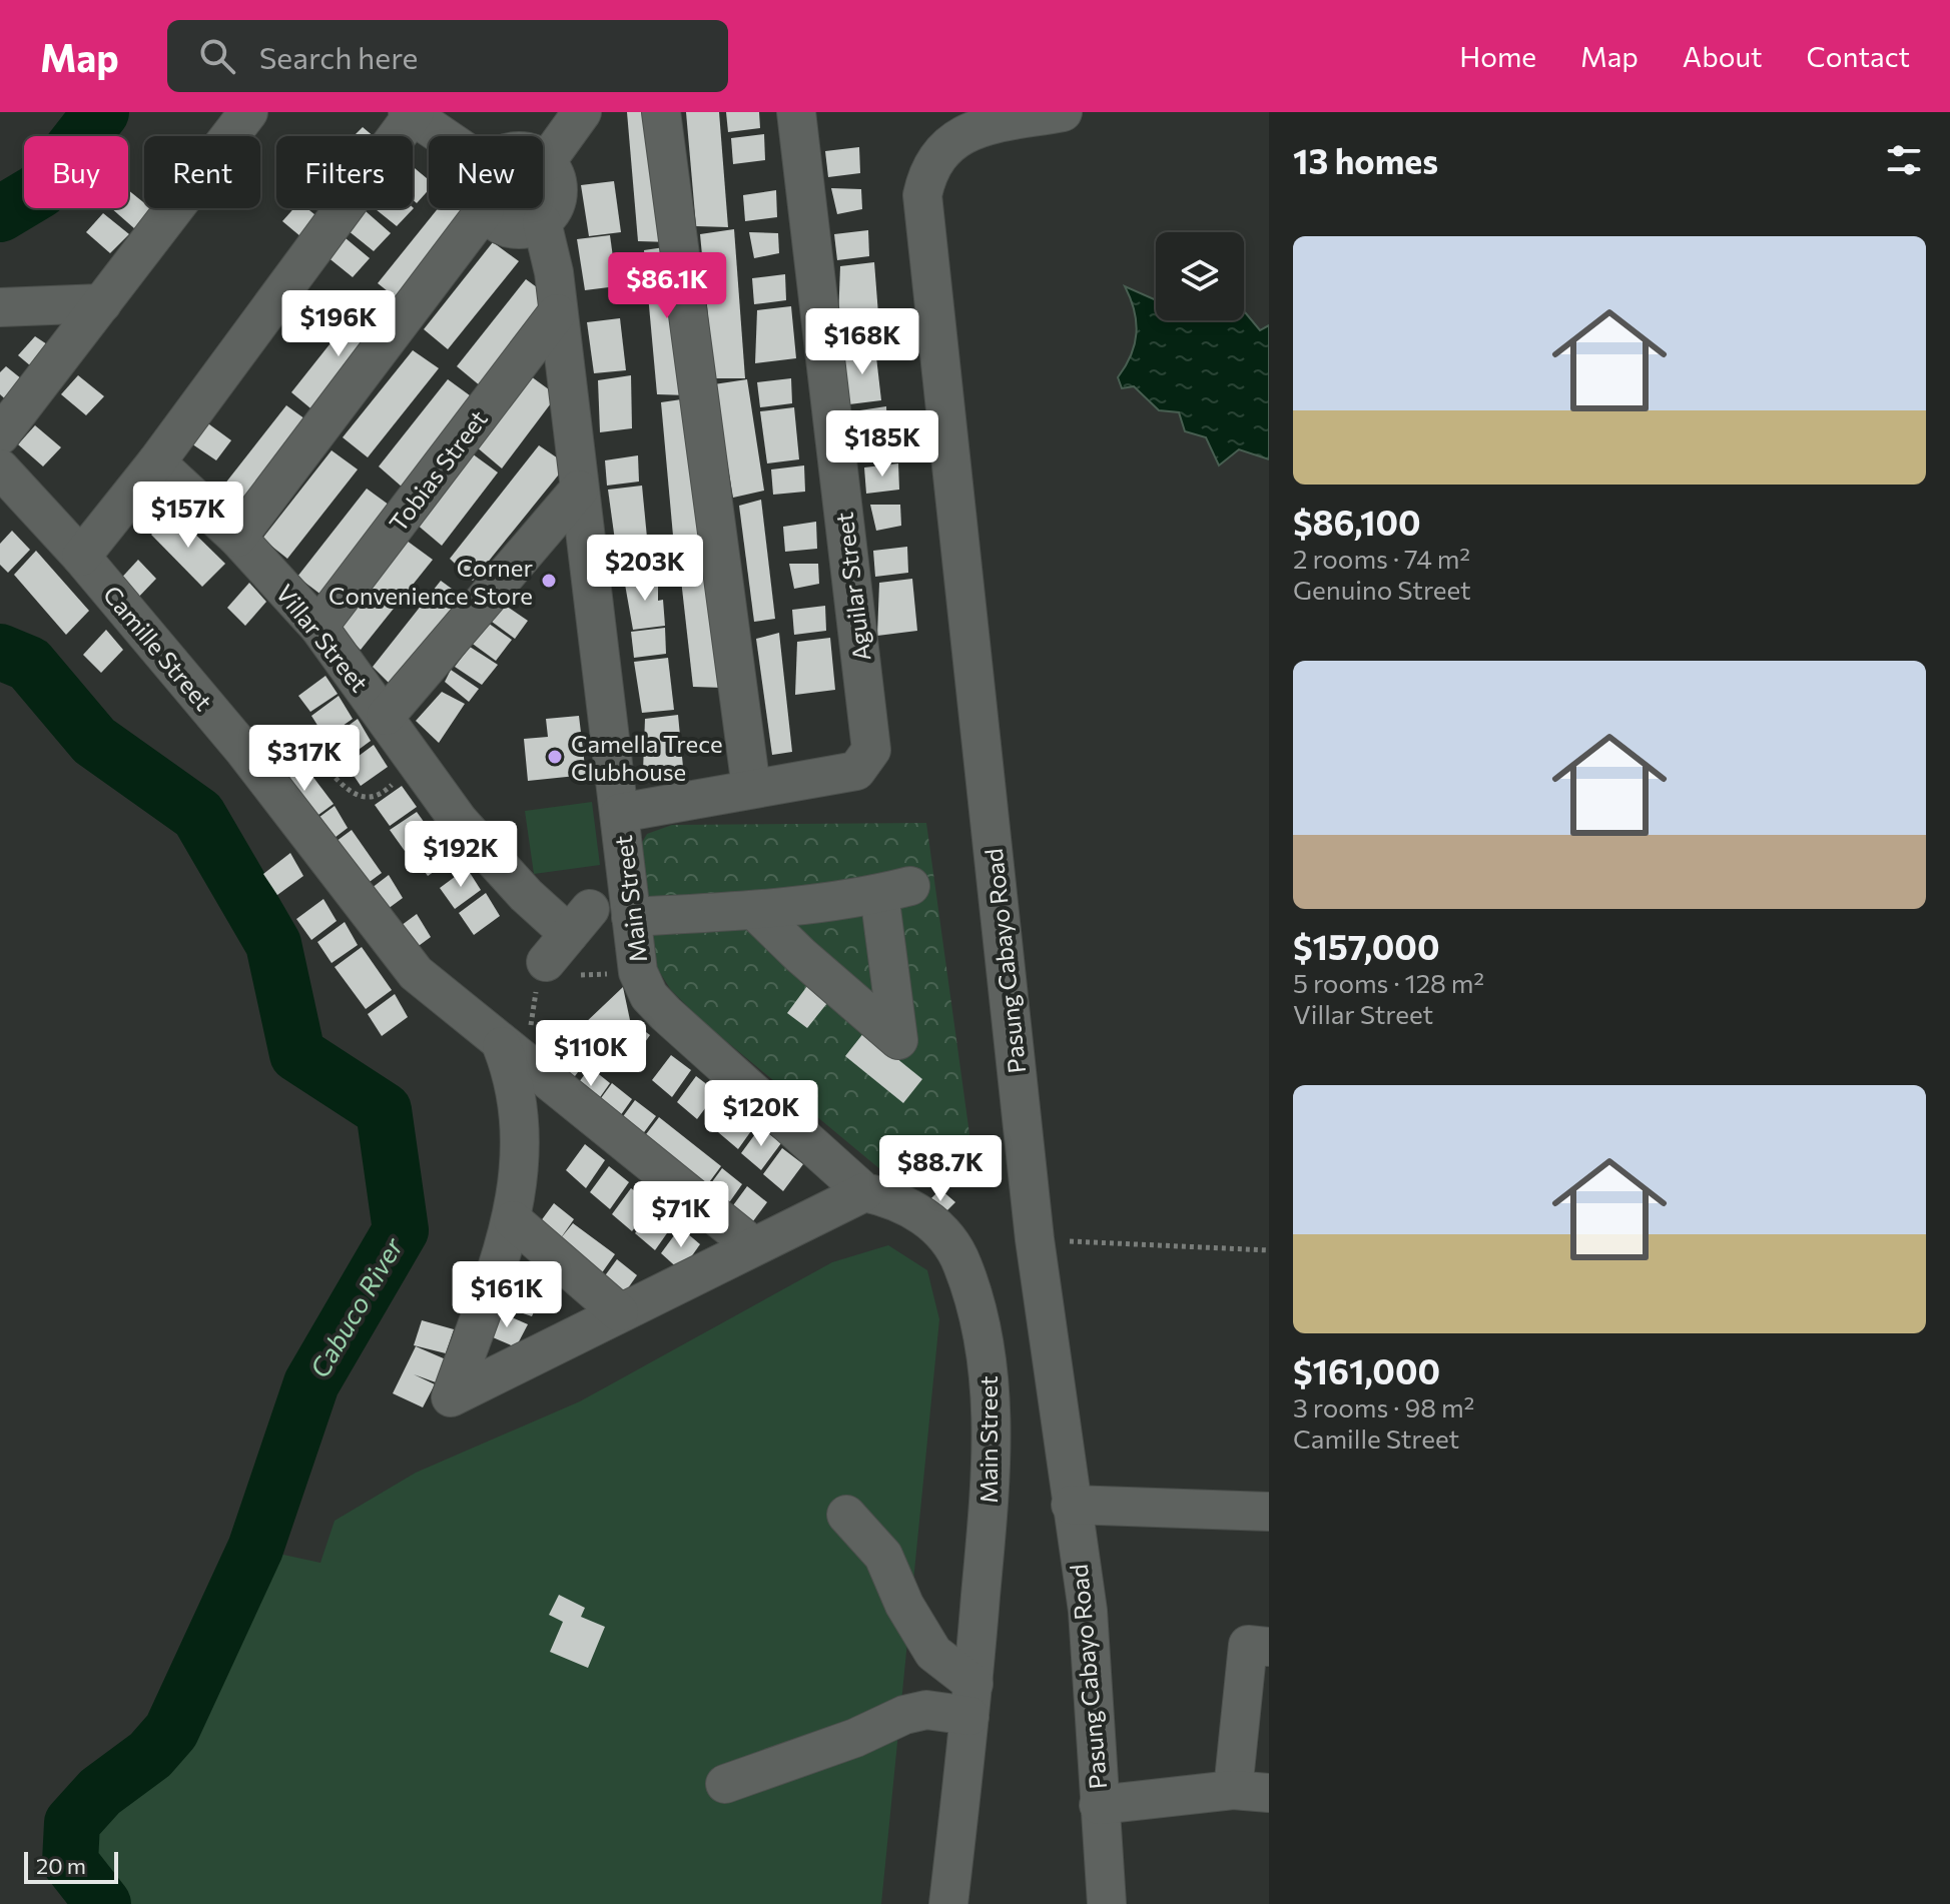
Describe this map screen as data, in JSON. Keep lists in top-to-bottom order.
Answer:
{
  "streets": {
    "street": [
      "Tobias Street",
      "Aguilar Street",
      "Villar Street",
      "Camille Street",
      "Main Street",
      "Pasung Cabayo Road"
    ]
  },
  "crossings": [
    ["Tobias Street", "Villar Street"],
    ["Tobias Street", "Main Street"],
    ["Aguilar Street", "Main Street"]
  ],
  "water": ["Cabuco River"],
  "places": ["Corner Convenience Store", "Camella Trece Clubhouse"],
  "scale_bar": "20 m",
  "page": {
    "header": "Map",
    "search": "Search here",
    "nav": [
      "Home",
      "Map",
      "About",
      "Contact"
    ],
    "heading": "13 homes",
    "chip": [
      "Buy",
      "Rent",
      "Filters",
      "New"
    ],
    "list": [
      {
        "name": "$86,100",
        "note": "2 rooms · 74 m² · Genuino Street"
      },
      {
        "name": "$157,000",
        "note": "5 rooms · 128 m² · Villar Street"
      },
      {
        "name": "$161,000",
        "note": "3 rooms · 98 m² · Camille Street"
      }
    ],
    "price": [
      "$86.1K",
      "$196K",
      "$168K",
      "$185K",
      "$157K",
      "$203K",
      "$317K",
      "$192K",
      "$110K",
      "$120K",
      "$88.7K",
      "$71K",
      "$161K"
    ],
    "scale": "20 m"
  }
}
